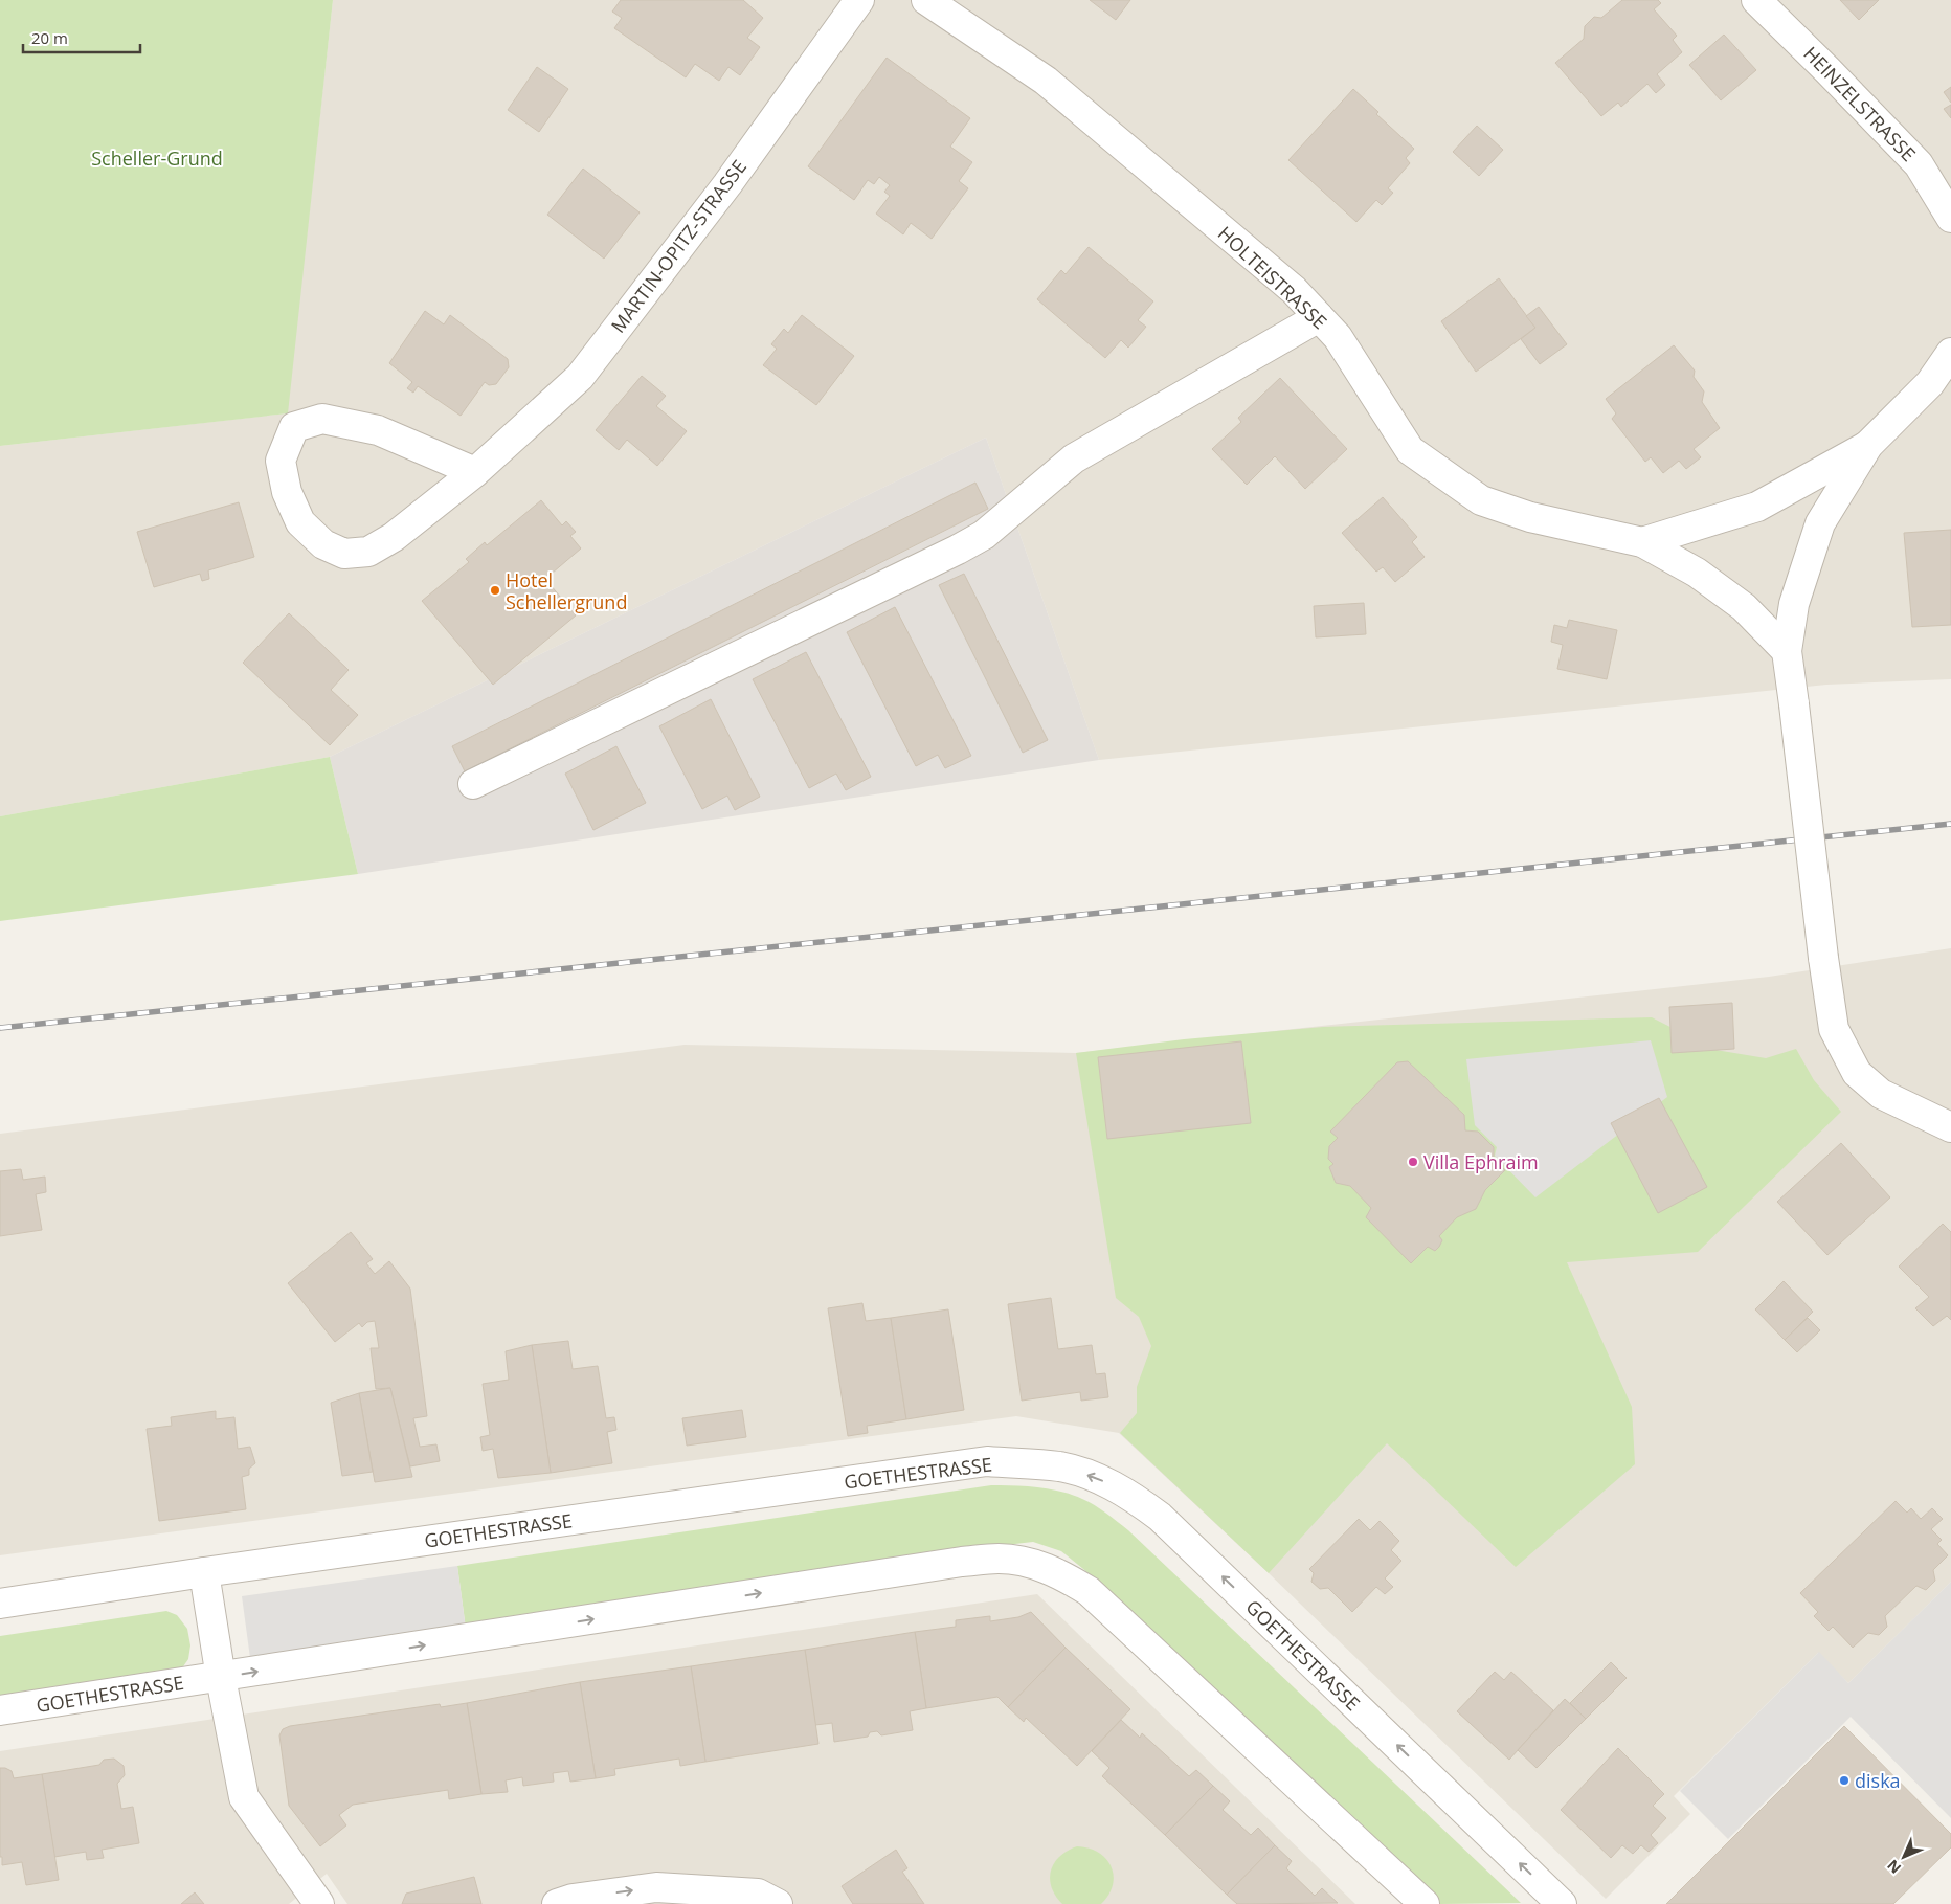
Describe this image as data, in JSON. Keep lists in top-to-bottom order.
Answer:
{
  "streets": {
    "street": [
      "HEINZELSTRASSE",
      "MARTIN-OPITZ-STRASSE",
      "HOLTEISTRASSE",
      "GOETHESTRASSE"
    ]
  },
  "parks": ["Scheller-Grund"],
  "places": ["Hotel Schellergrund", "Villa Ephraim", "diska"],
  "scale_bar": "20 m",
  "north": "bottom left"
}
